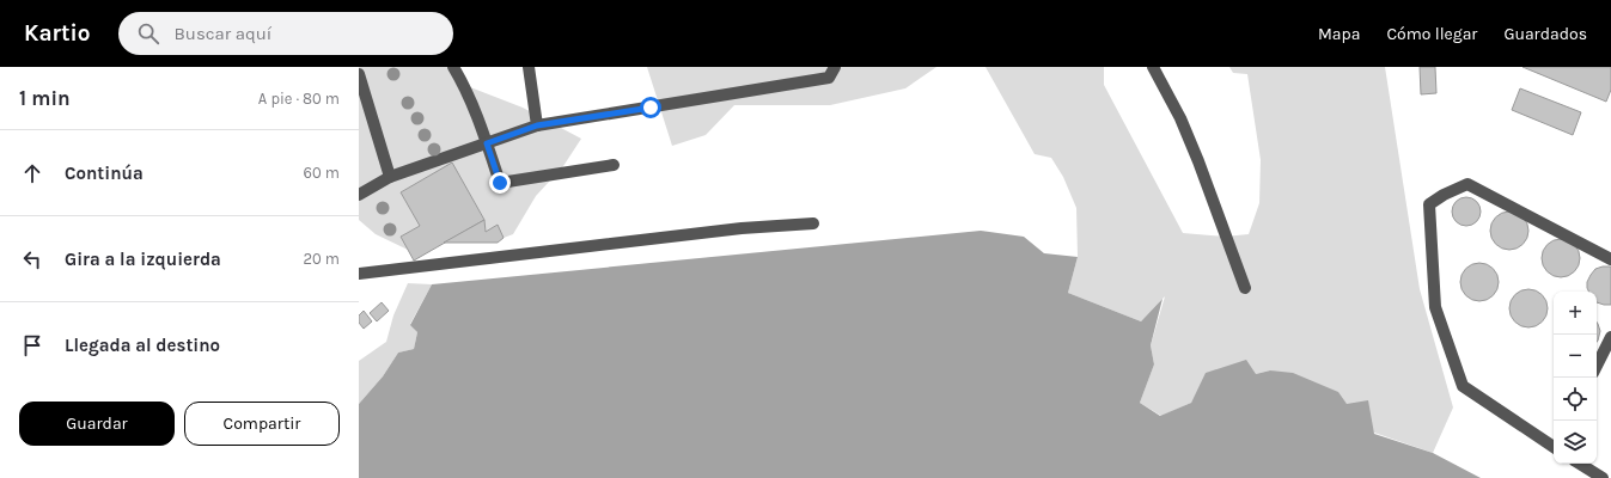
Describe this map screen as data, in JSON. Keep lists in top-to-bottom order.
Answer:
{
  "page": {
    "header": "Kartio",
    "search": "Buscar aquí",
    "nav": ["Mapa", "Cómo llegar", "Guardados"],
    "heading": ["1 min", "A pie · 80 m"],
    "list": [
      ["Continúa", "60 m"],
      ["Gira a la izquierda", "20 m"],
      "Llegada al destino"
    ],
    "map_buttons": ["+", "−"],
    "buttons": ["Guardar", "Compartir"]
  }
}
